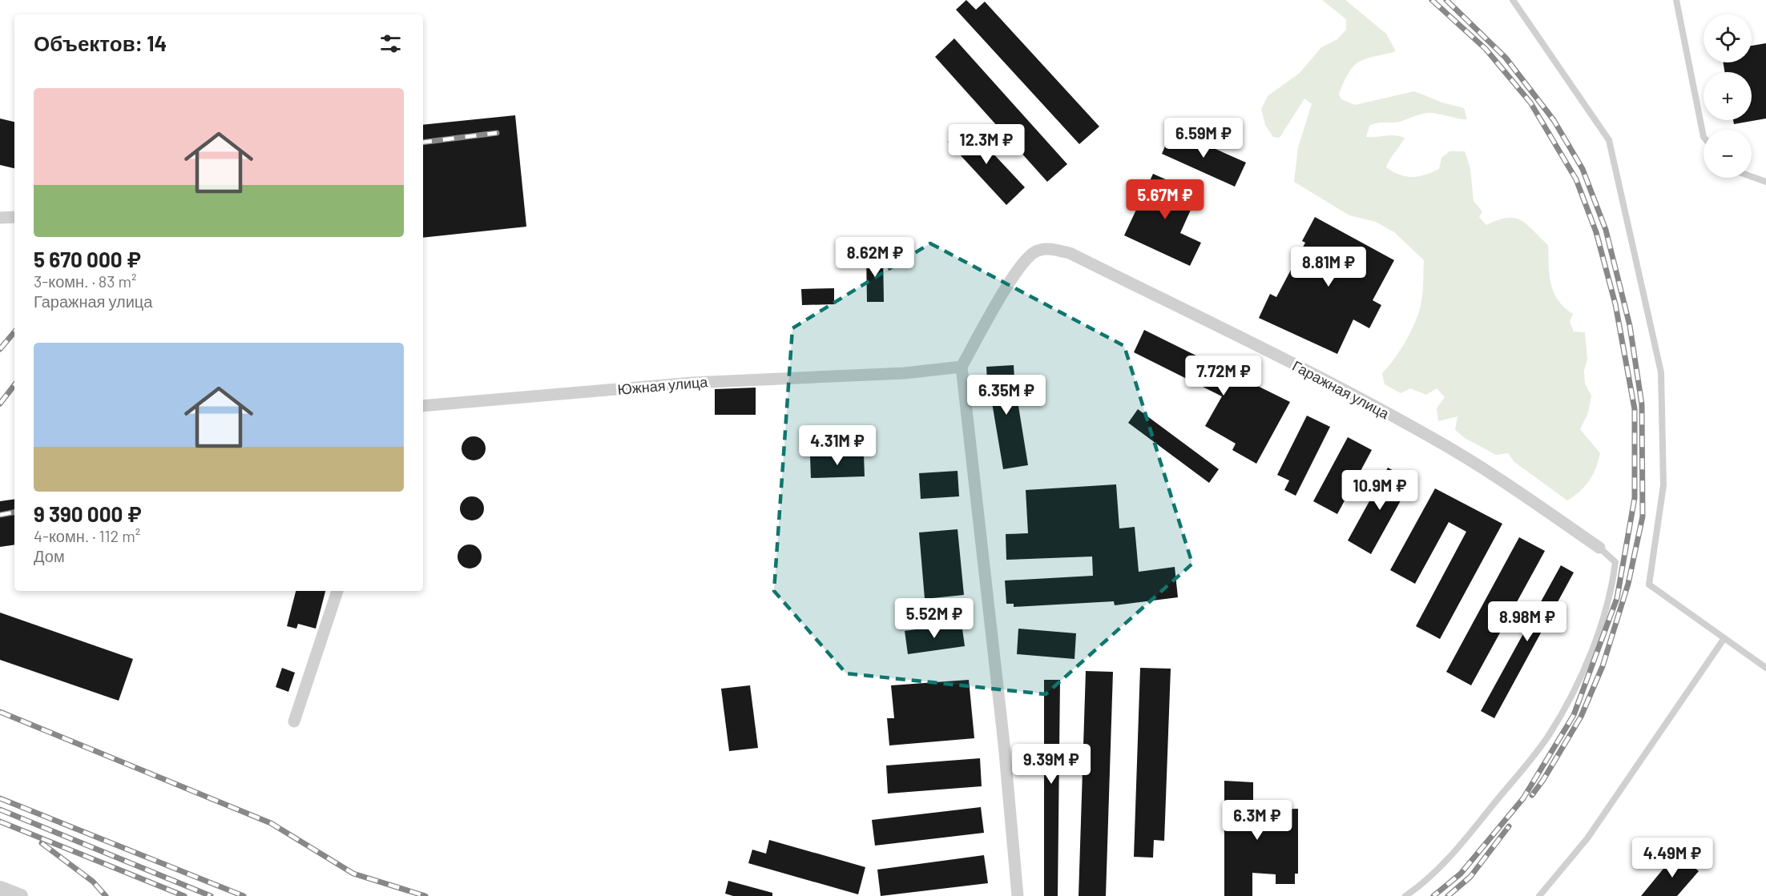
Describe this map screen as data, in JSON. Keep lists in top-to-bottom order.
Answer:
{
  "streets": {
    "street": ["Южная улица", "Гаражная улица"]
  },
  "crossings": [
    ["Южная улица", "Гаражная улица"]
  ],
  "page": {
    "map_buttons": ["+", "−"],
    "heading": "Объектов: 14",
    "list": [
      {
        "name": "5 670 000 ₽",
        "note": "3-комн. · 83 m² · Гаражная улица"
      },
      {
        "name": "9 390 000 ₽",
        "note": "4-комн. · 112 m² · Дом"
      }
    ],
    "price": [
      "6.59M ₽",
      "12.3M ₽",
      "5.67M ₽",
      "8.62M ₽",
      "8.81M ₽",
      "7.72M ₽",
      "6.35M ₽",
      "4.31M ₽",
      "10.9M ₽",
      "5.52M ₽",
      "8.98M ₽",
      "9.39M ₽",
      "6.3M ₽",
      "4.49M ₽"
    ]
  }
}
